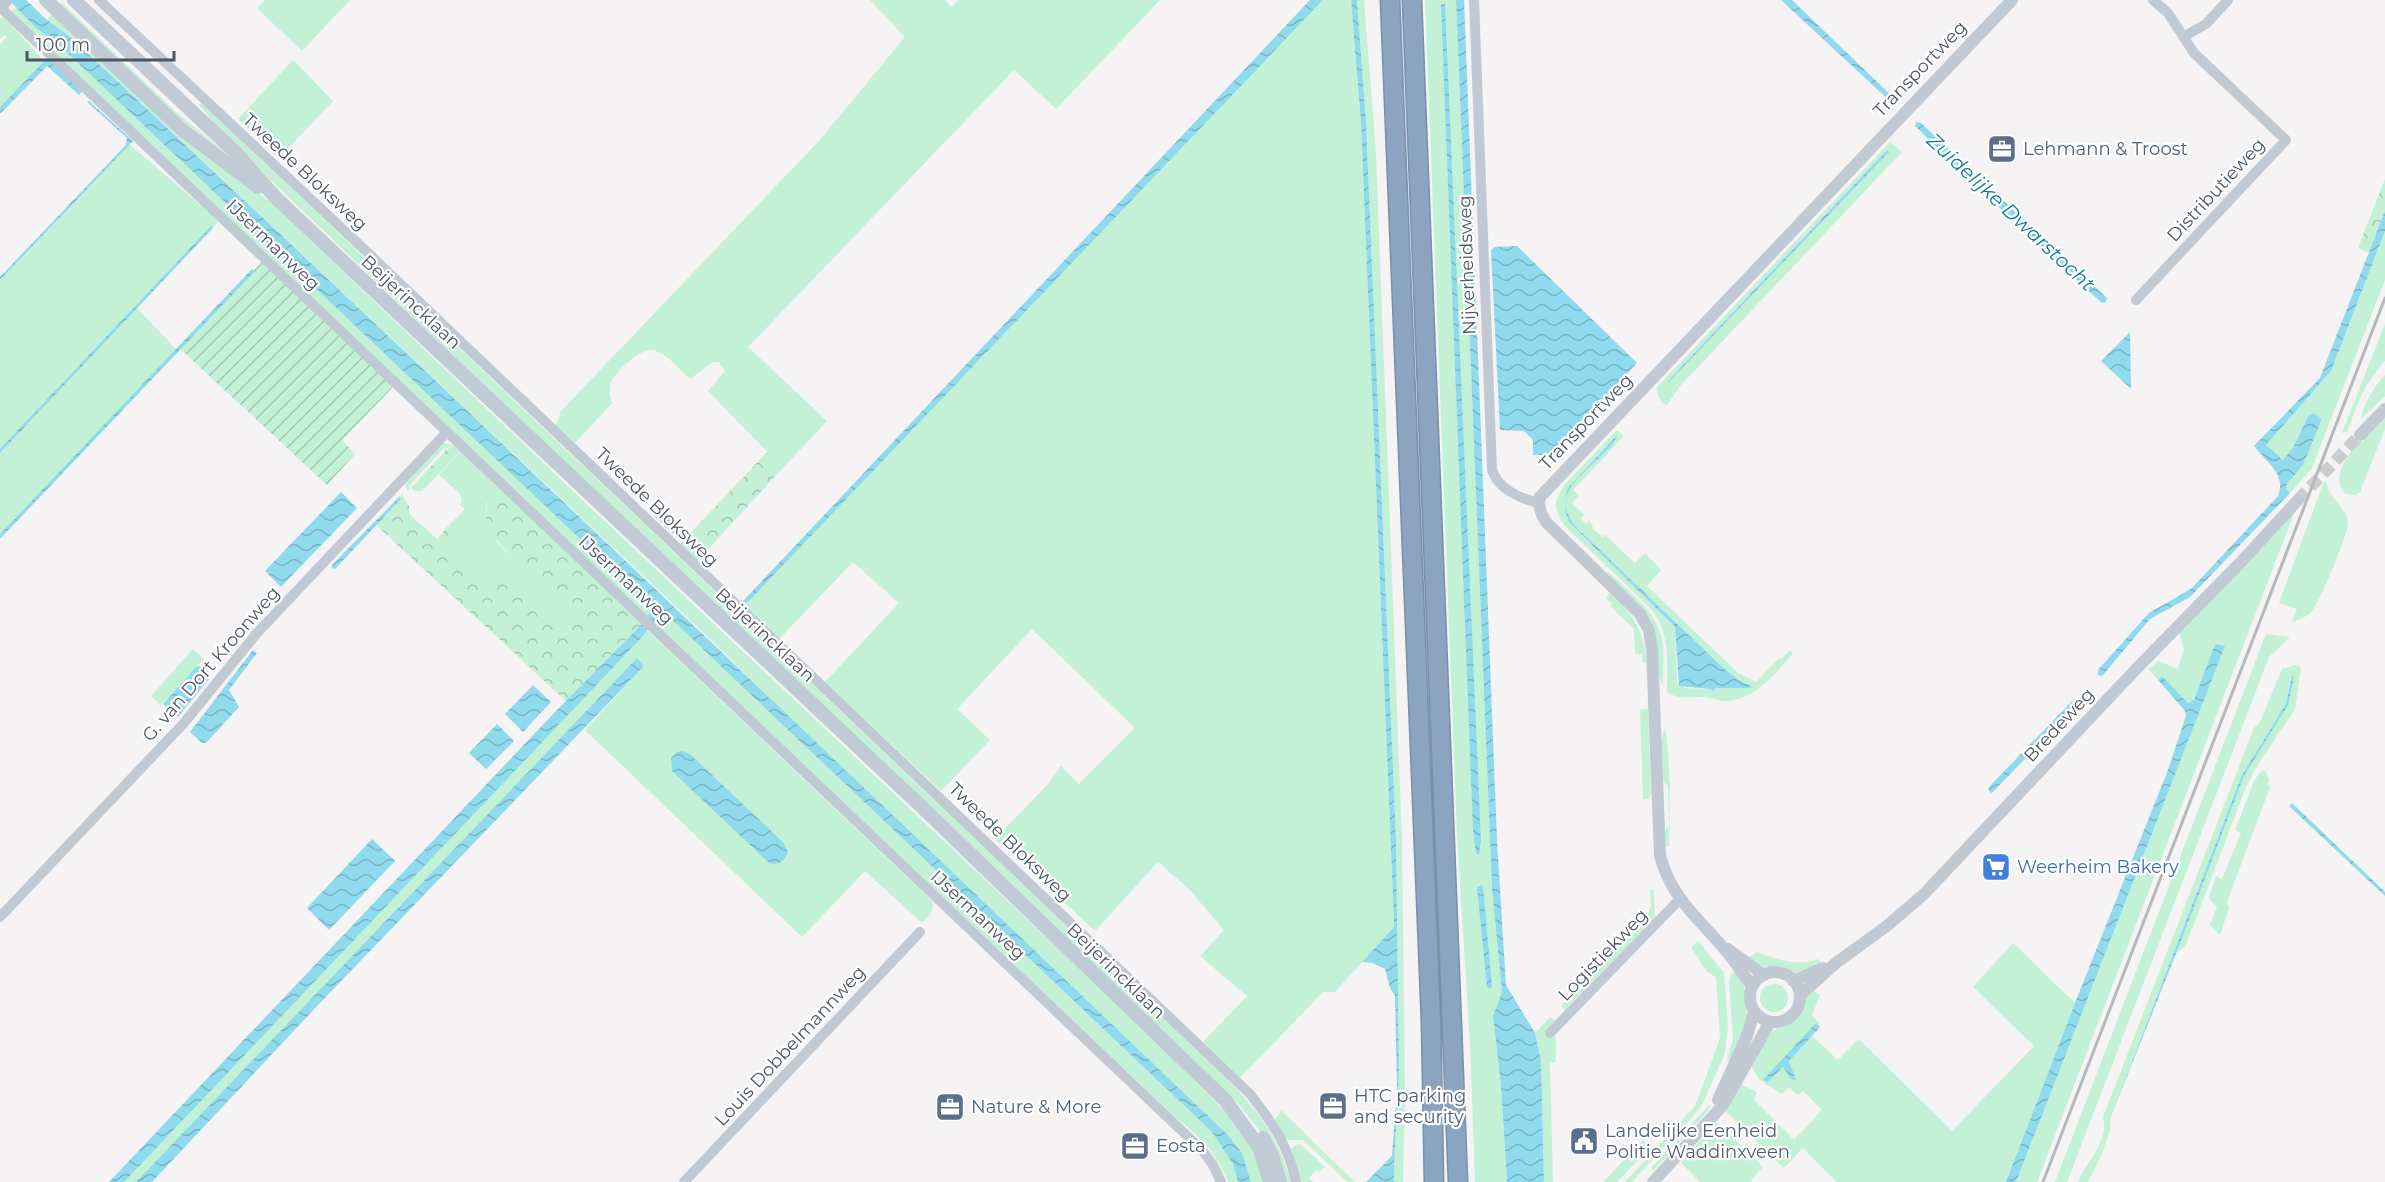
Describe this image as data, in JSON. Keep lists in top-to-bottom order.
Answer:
{
  "streets": {
    "main road": ["Beijerincklaan"],
    "street": [
      "Transportweg",
      "Tweede Bloksweg",
      "Distributieweg",
      "IJsermanweg",
      "Nijverheidsweg",
      "G. van Dort Kroonweg",
      "Bredeweg",
      "Logistiekweg",
      "Louis Dobbelmannweg"
    ]
  },
  "crossings": [
    ["Transportweg", "Nijverheidsweg"],
    ["IJsermanweg", "G. van Dort Kroonweg"]
  ],
  "water": ["Zuidelijke Dwarstocht"],
  "places": {
    "office": [
      "Lehmann & Troost",
      "HTC parking and security",
      "Nature & More",
      "Eosta"
    ],
    "supermarket": ["Weerheim Bakery"],
    "public building": ["Landelijke Eenheid Politie Waddinxveen"]
  },
  "scale_bar": "100 m"
}
